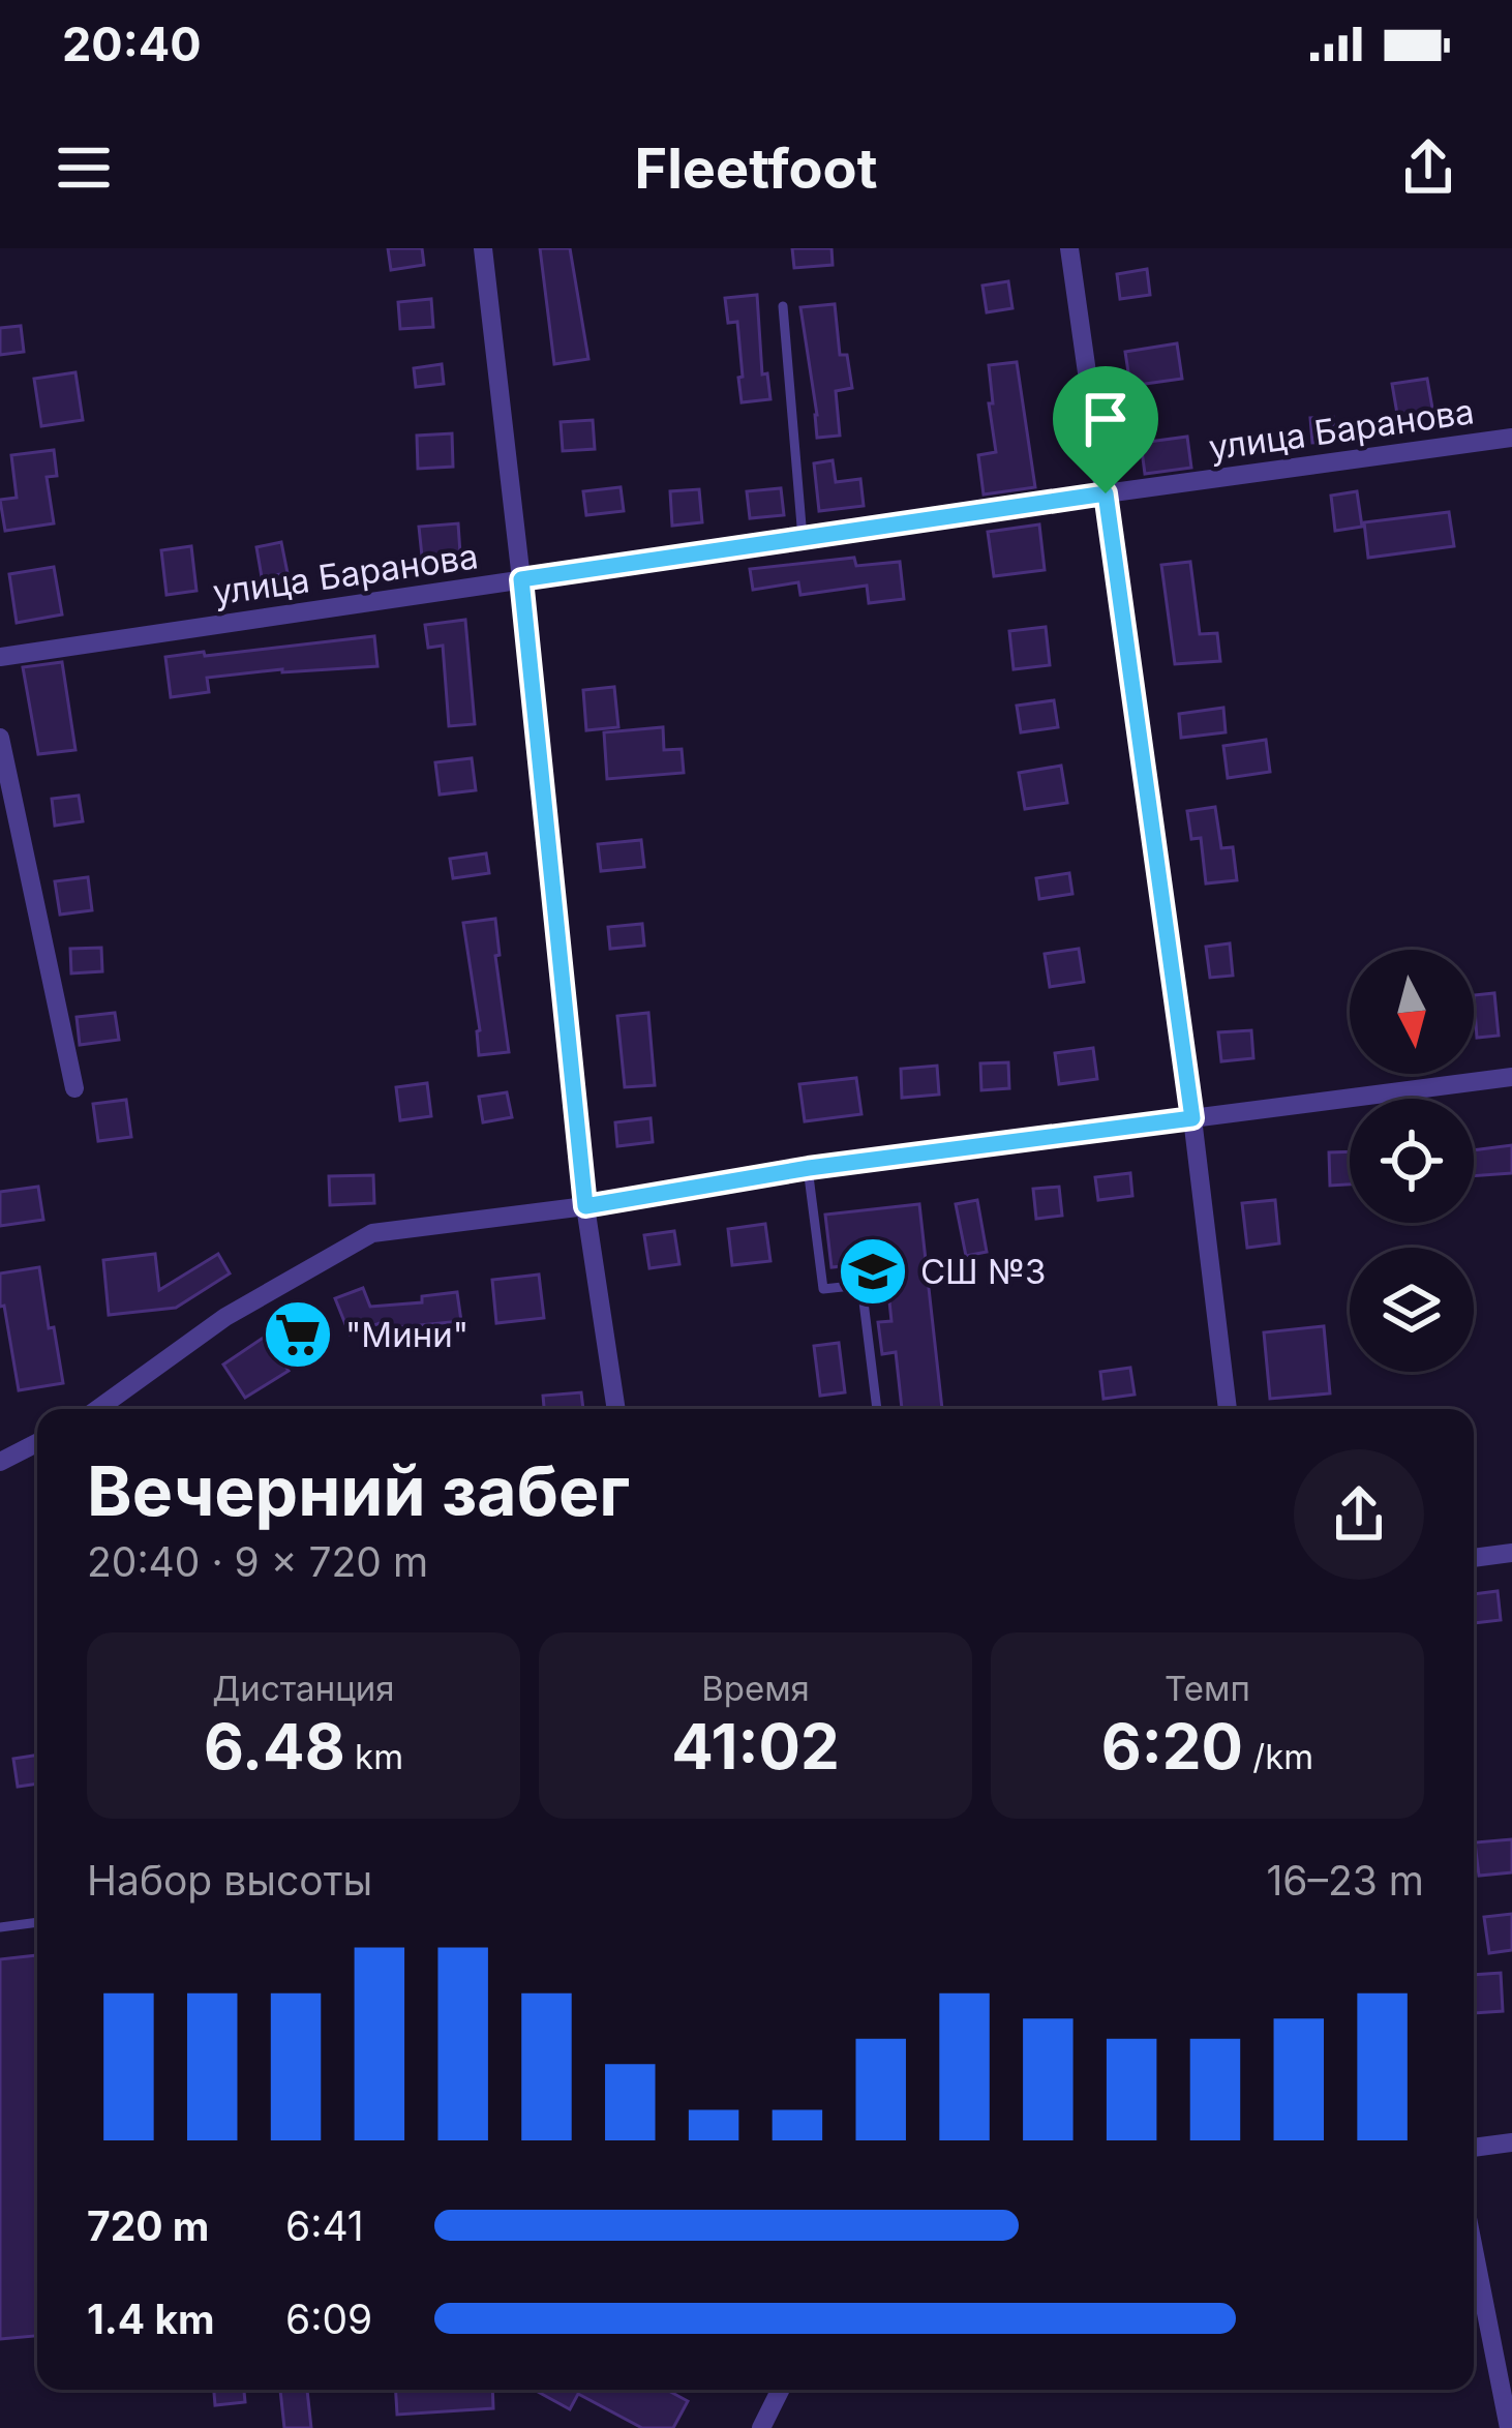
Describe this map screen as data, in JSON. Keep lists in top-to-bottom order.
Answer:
{
  "streets": {
    "street": ["улица Баранова"]
  },
  "places": {
    "school or university": ["СШ №3"],
    "supermarket": ["\"Мини\""]
  },
  "north": "bottom",
  "page": {
    "status": "20:40",
    "header": "Fleetfoot",
    "heading": ["Вечерний забег", "20:40 · 9 × 720 m"],
    "stats": [
      ["Дистанция", "6.48 km"],
      ["Время", "41:02"],
      ["Темп", "6:20 /km"]
    ],
    "chart": ["Набор высоты", "16–23 m"],
    "list": [
      {
        "name": "720 m",
        "note": "6:41"
      },
      {
        "name": "1.4 km",
        "note": "6:09"
      }
    ]
  }
}
